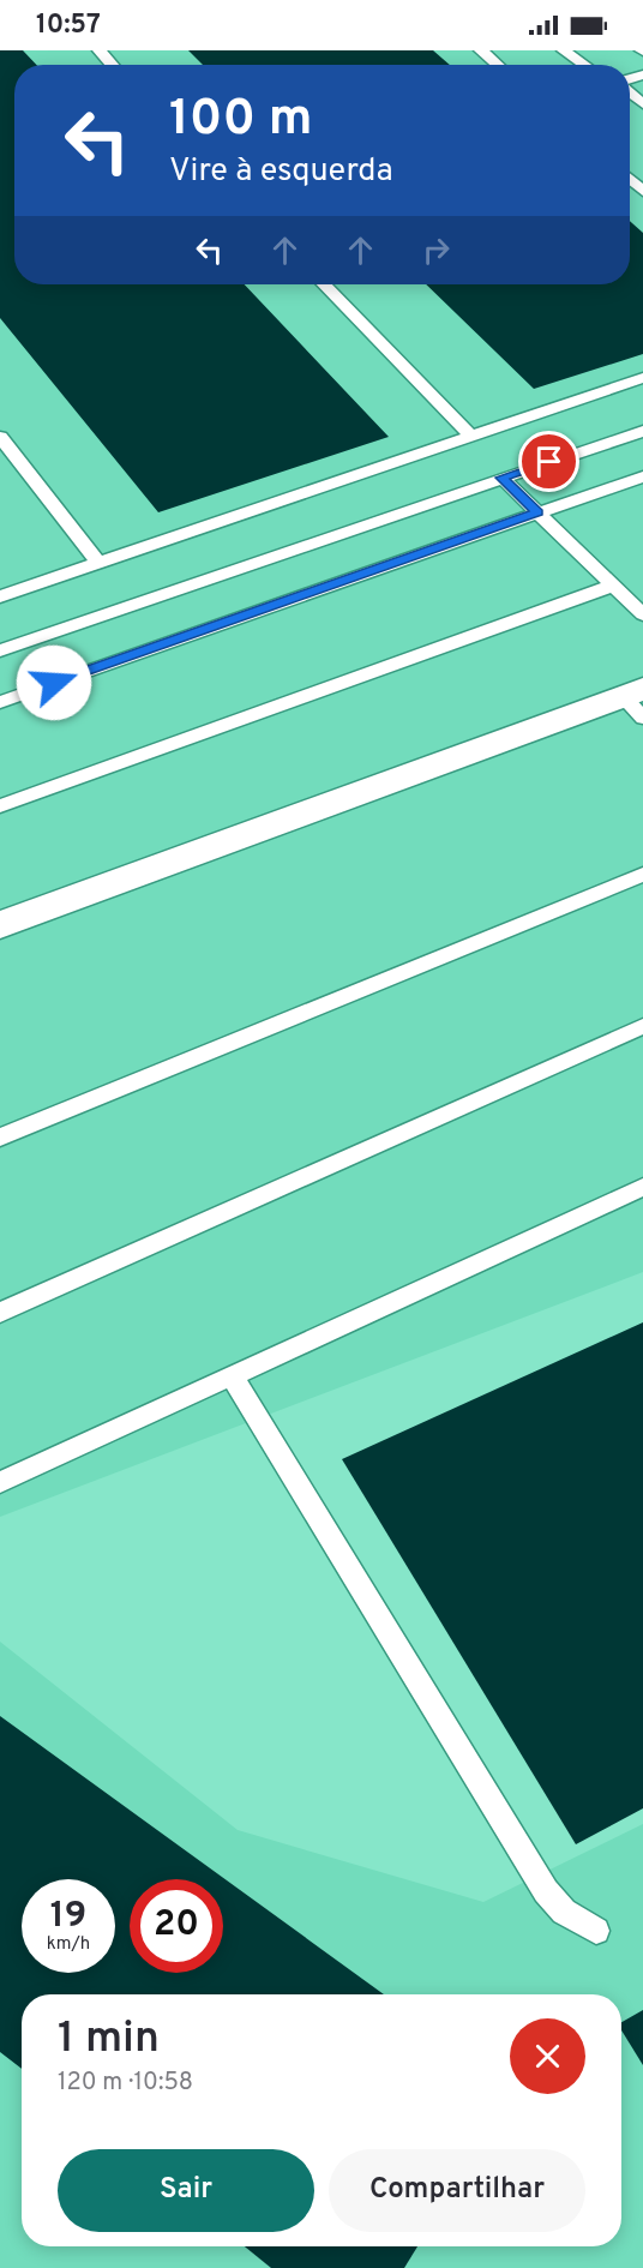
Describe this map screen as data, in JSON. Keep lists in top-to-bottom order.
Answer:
{
  "page": {
    "status": "10:57",
    "turn": ["100 m", "Vire à esquerda"],
    "speed": "19 km/h",
    "limit": "20",
    "heading": ["1 min", "120 m · 10:58"],
    "buttons": ["Sair", "Compartilhar"]
  }
}
